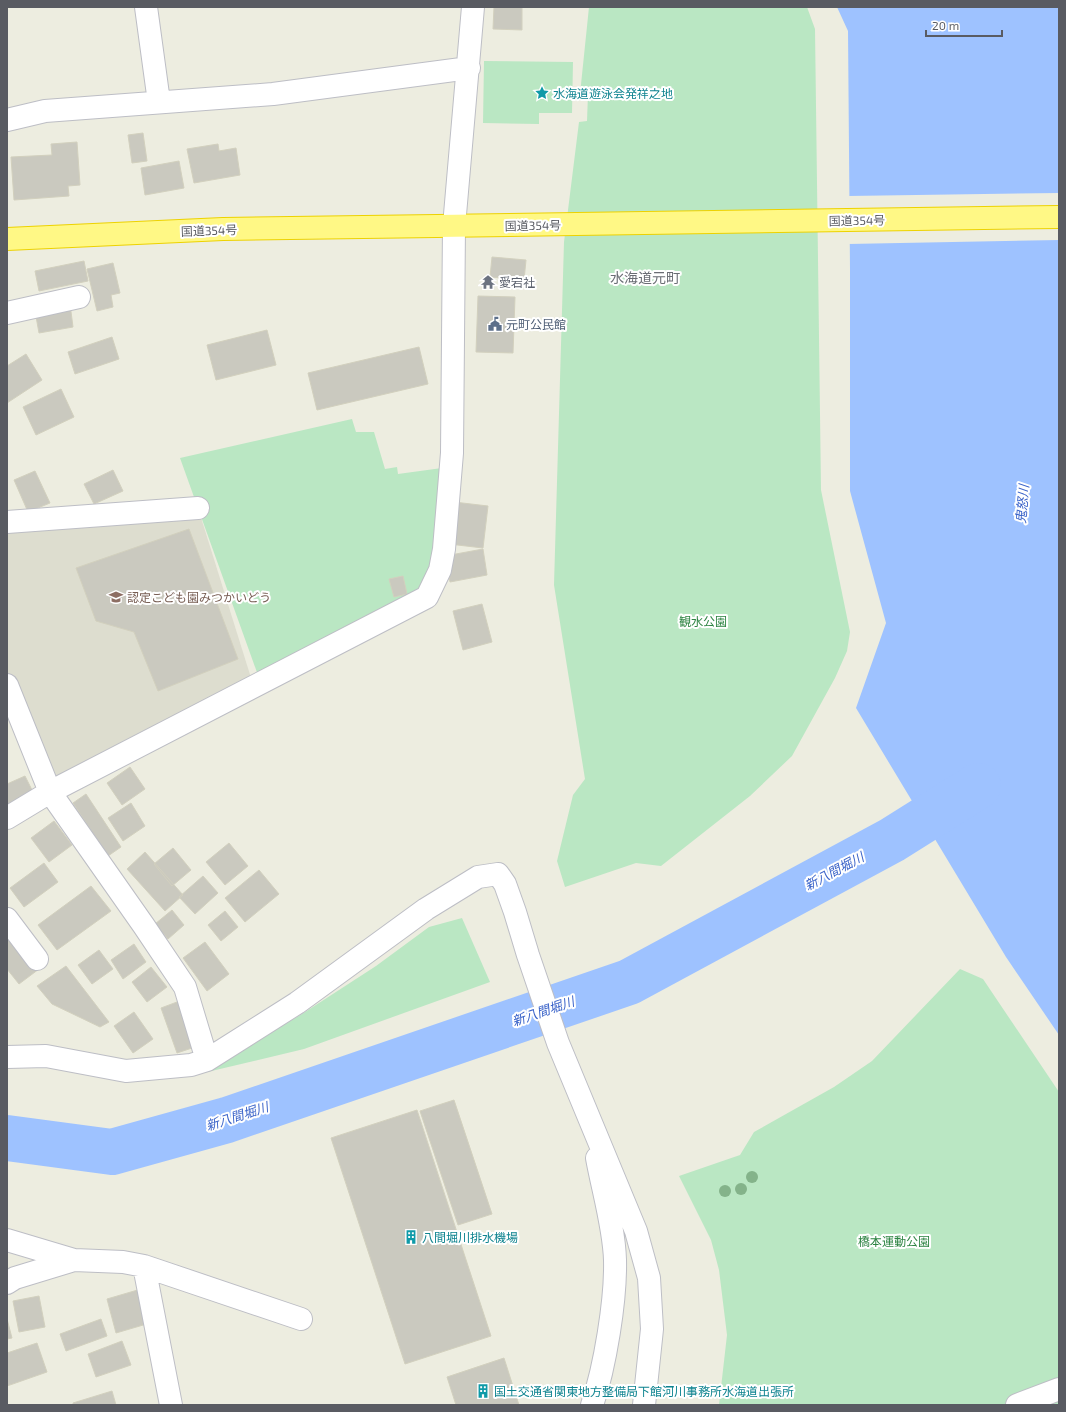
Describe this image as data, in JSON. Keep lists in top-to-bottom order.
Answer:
{
  "streets": {
    "highway": ["国道354号"]
  },
  "districts": ["水海道元町"],
  "water": ["鬼怒川", "新八間堀川"],
  "parks": ["観水公園", "橋本運動公園"],
  "places": {
    "place": ["水海道遊泳会発祥之地"],
    "temple": ["愛宕社"],
    "public building": ["元町公民館"],
    "school or university": ["認定こども園みつかいどう"],
    "building": ["八間堀川排水機場", "国土交通省関東地方整備局下館河川事務所水海道出張所"]
  },
  "scale_bar": "20 m"
}
